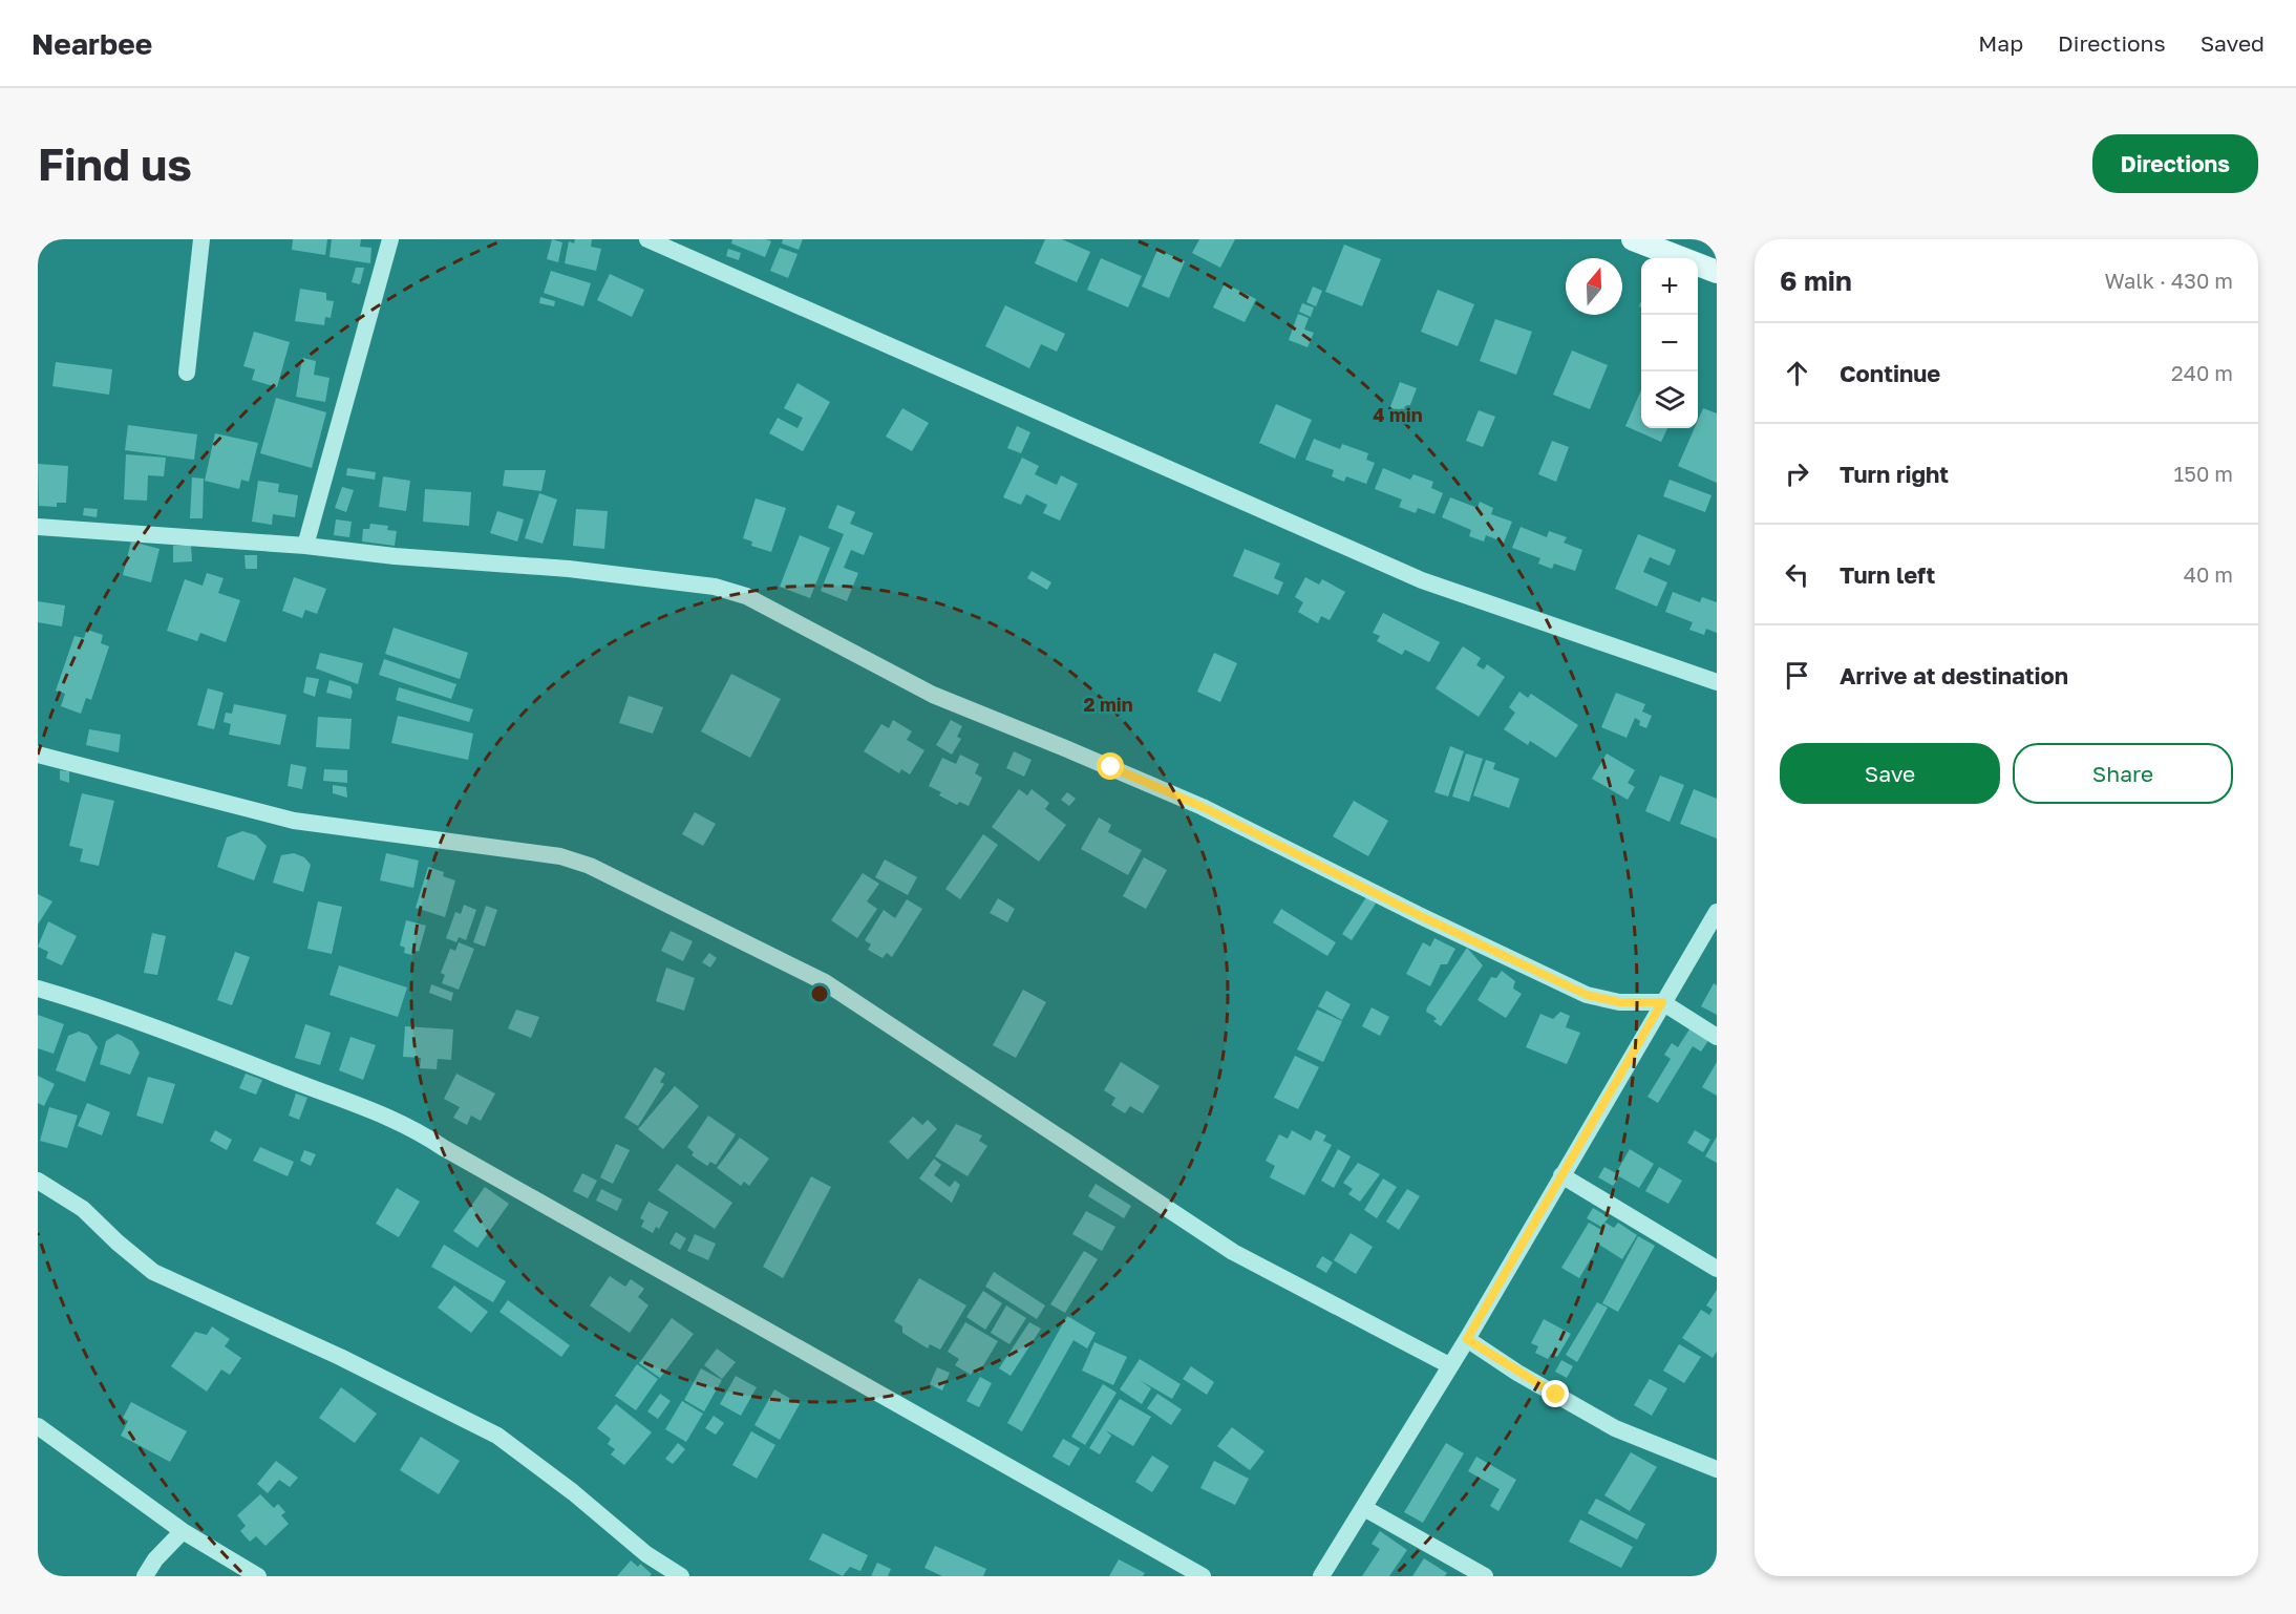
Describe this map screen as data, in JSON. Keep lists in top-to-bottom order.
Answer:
{
  "north": "top",
  "page": {
    "header": "Nearbee",
    "nav": ["Map", "Directions", "Saved"],
    "buttons": [
      "Directions",
      ["Save", "Share"]
    ],
    "title": "Find us",
    "heading": ["6 min", "Walk · 430 m"],
    "map_buttons": ["+", "−"],
    "list": [
      ["Continue", "240 m"],
      ["Turn right", "150 m"],
      ["Turn left", "40 m"],
      "Arrive at destination"
    ]
  },
  "rings": ["4 min", "2 min"]
}
